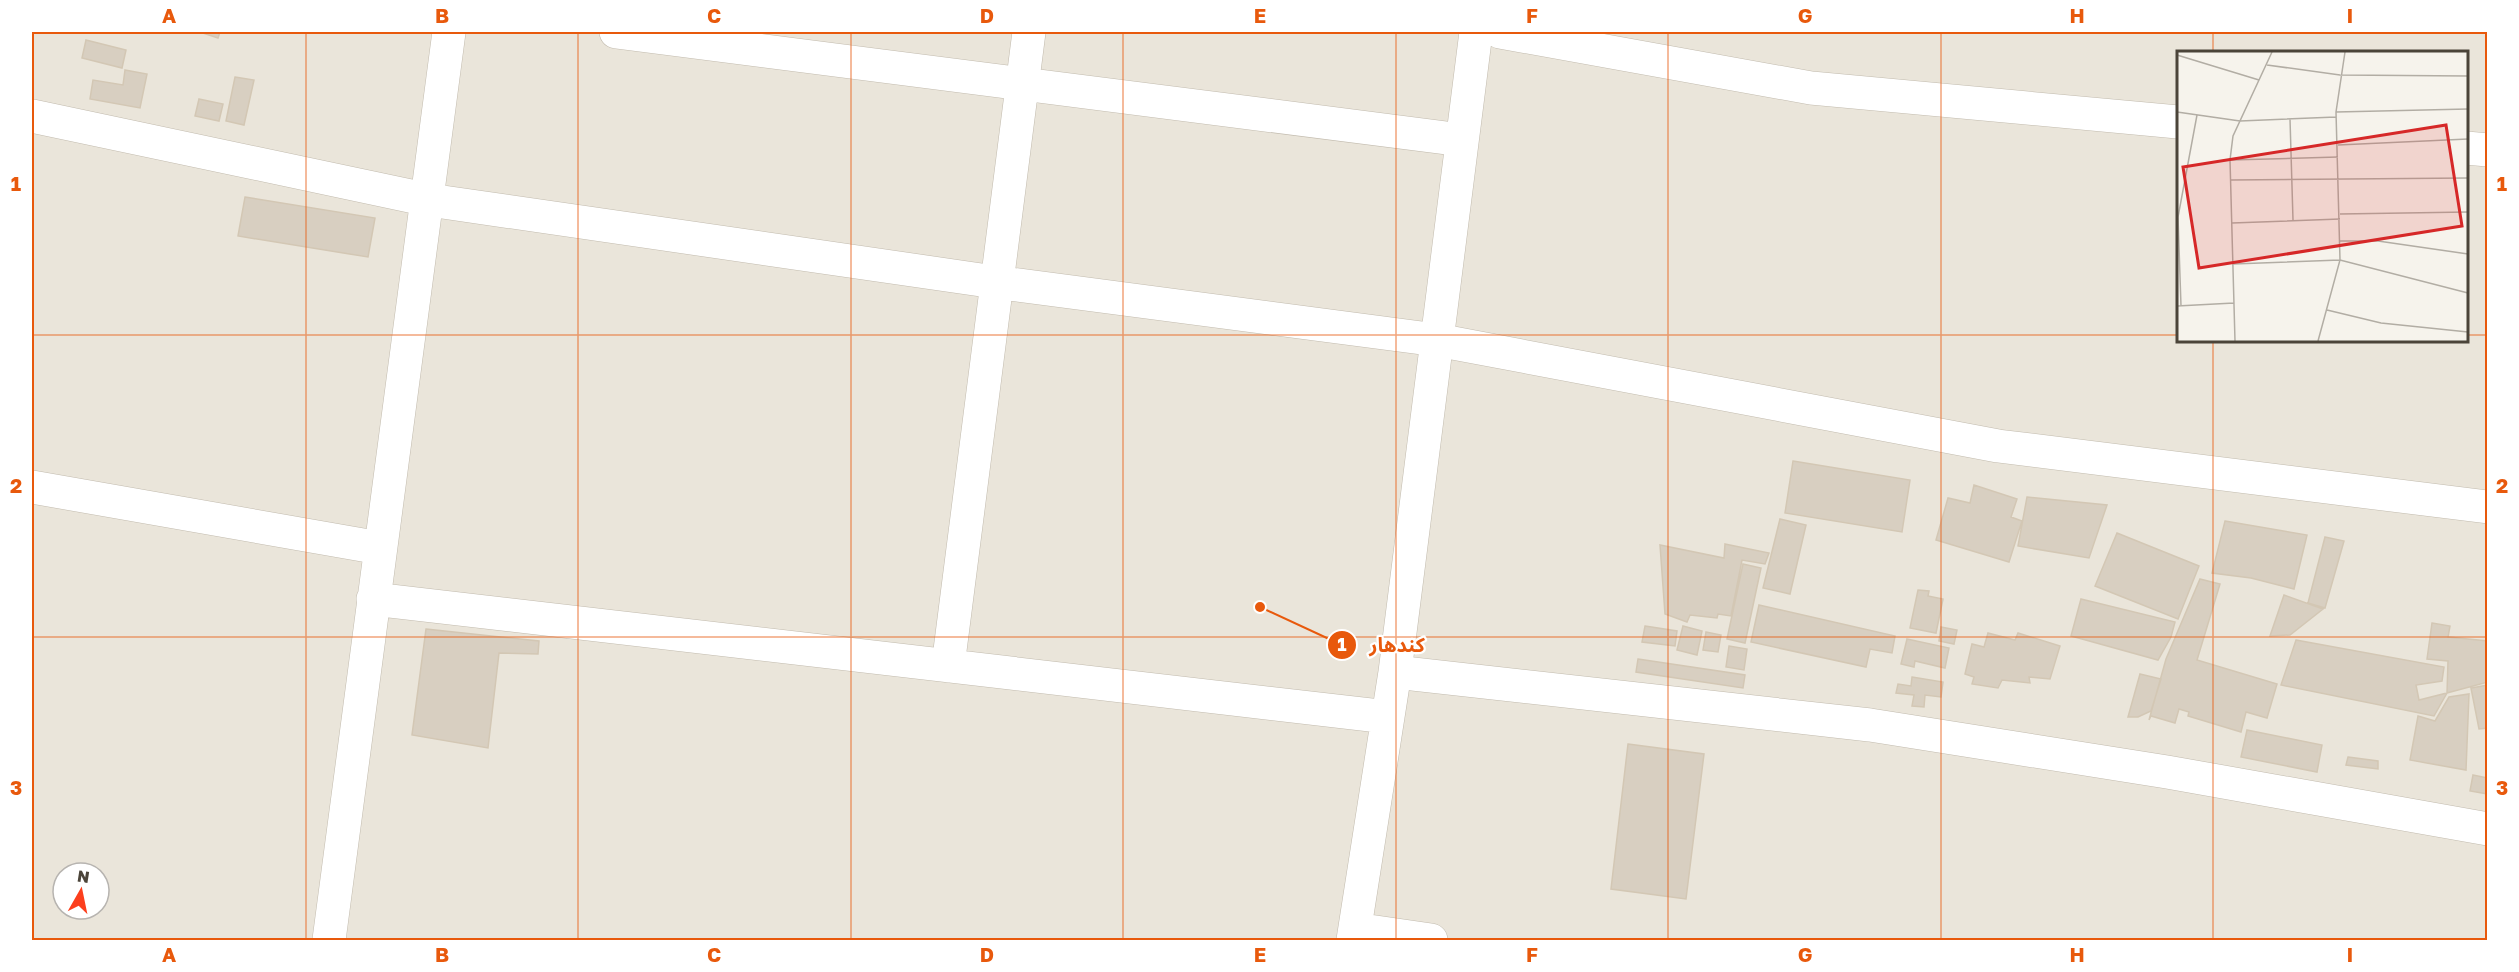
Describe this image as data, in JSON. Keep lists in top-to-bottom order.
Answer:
{
  "places": ["کندهار"],
  "north": "top",
  "grid": {
    "columns": [
      "A",
      "B",
      "C",
      "D",
      "E",
      "F",
      "G",
      "H",
      "I"
    ],
    "rows": ["1", "2", "3"]
  }
}
